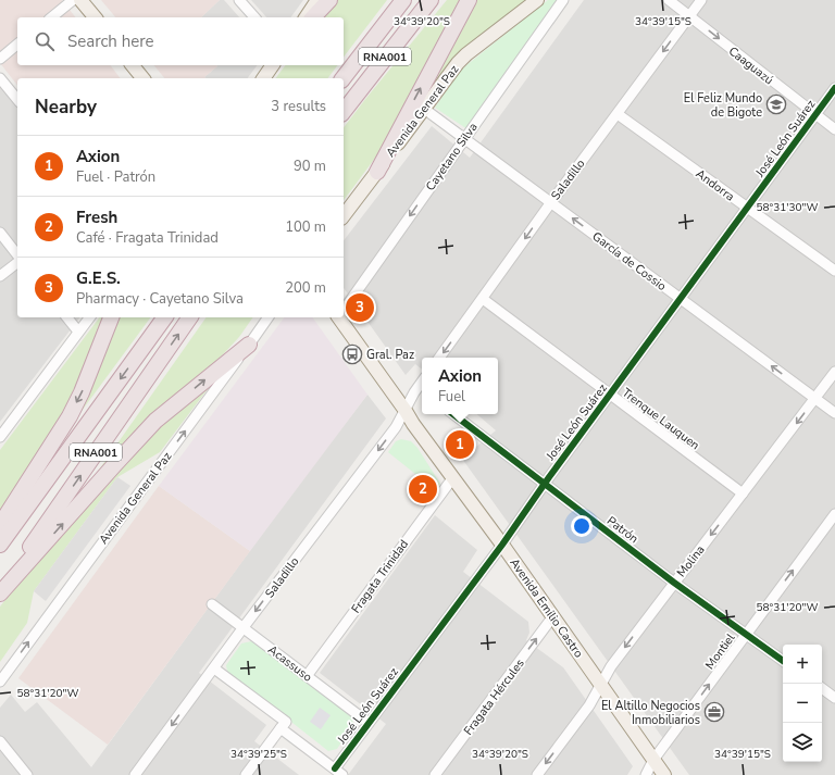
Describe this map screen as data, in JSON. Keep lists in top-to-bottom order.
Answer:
{
  "streets": {
    "highway": ["RNA001"],
    "main road": ["Avenida General Paz", "Avenida Emilio Castro"],
    "street": [
      "Caaguazú",
      "José León Suárez",
      "Cayetano Silva",
      "Saladillo",
      "Andorra",
      "García de Cossio",
      "Trenque Lauquen",
      "Patrón",
      "Molina",
      "Fragata Trinidad",
      "Montiel",
      "Acassuso",
      "Fragata Hércules"
    ]
  },
  "crossings": [
    ["Caaguazú", "José León Suárez"],
    ["Caaguazú", "Saladillo"],
    ["Avenida General Paz", "García de Cossio"],
    ["José León Suárez", "Andorra"],
    ["José León Suárez", "García de Cossio"],
    ["José León Suárez", "Trenque Lauquen"],
    ["José León Suárez", "Patrón"],
    ["José León Suárez", "Avenida Emilio Castro"],
    ["José León Suárez", "Acassuso"],
    ["Cayetano Silva", "García de Cossio"],
    ["Saladillo", "Andorra"],
    ["Saladillo", "García de Cossio"],
    ["Saladillo", "Trenque Lauquen"],
    ["Saladillo", "Avenida Emilio Castro"],
    ["Saladillo", "Acassuso"],
    ["García de Cossio", "Molina"],
    ["Trenque Lauquen", "Molina"],
    ["Patrón", "Molina"],
    ["Patrón", "Montiel"],
    ["Molina", "Avenida Emilio Castro"],
    ["Fragata Trinidad", "Avenida Emilio Castro"],
    ["Fragata Trinidad", "Acassuso"],
    ["Avenida Emilio Castro", "Montiel"],
    ["Avenida Emilio Castro", "Fragata Hércules"]
  ],
  "one_way": [
    "Caaguazú",
    "Avenida General Paz",
    "Cayetano Silva",
    "Saladillo",
    "García de Cossio",
    "Molina",
    "Montiel",
    "Fragata Hércules"
  ],
  "places": {
    "school or university": ["El Feliz Mundo de Bigote"],
    "bus stop": ["Gral. Paz"],
    "office": ["El Altillo Negocios Inmobiliarios"]
  },
  "page": {
    "search": "Search here",
    "heading": ["Nearby", "3 results"],
    "list": [
      {
        "mark": "1",
        "name": "Axion",
        "note": "Fuel · Patrón",
        "value": "90 m"
      },
      {
        "mark": "2",
        "name": "Fresh",
        "note": "Café · Fragata Trinidad",
        "value": "100 m"
      },
      {
        "mark": "3",
        "name": "G.E.S.",
        "note": "Pharmacy · Cayetano Silva",
        "value": "200 m"
      }
    ],
    "pins": ["3", "1", "2"],
    "popup": ["Axion", "Fuel"],
    "map_buttons": ["+", "−"]
  },
  "coordinates": [
    "34°39'20\"S",
    "34°39'15\"S",
    "58°31'30\"W",
    "58°31'20\"W",
    "34°39'25\"S"
  ]
}
